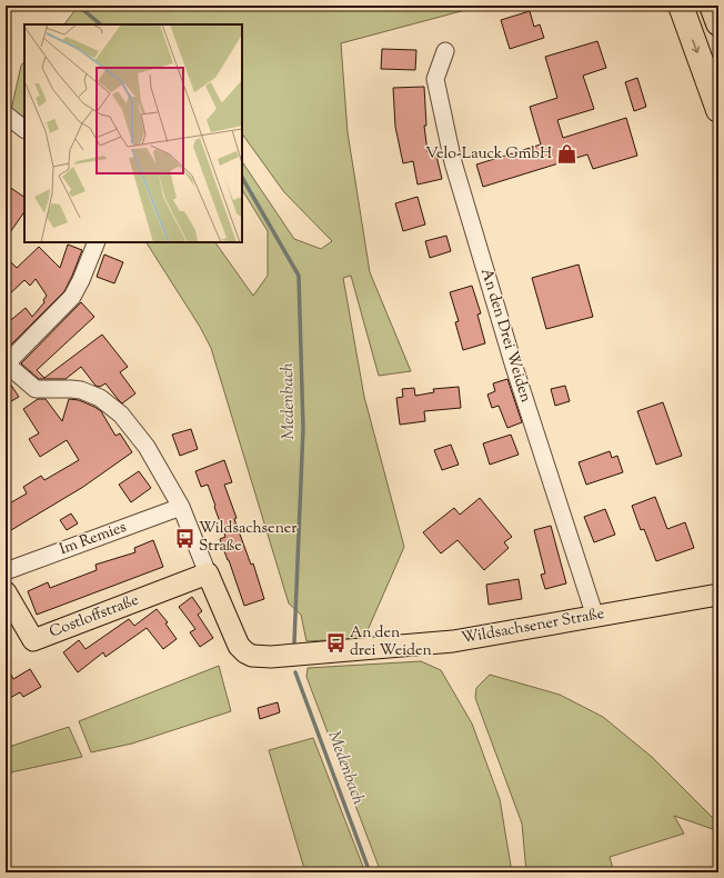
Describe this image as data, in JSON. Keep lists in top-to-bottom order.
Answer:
{
  "streets": {
    "main road": ["Costloffstraße", "Wildsachsener Straße"],
    "street": ["An den Drei Weiden", "Im Remies"]
  },
  "crossings": [
    ["An den Drei Weiden", "Wildsachsener Straße"],
    ["Im Remies", "Wildsachsener Straße"],
    ["Costloffstraße", "Wildsachsener Straße"]
  ],
  "water": ["Medenbach"],
  "places": {
    "shop": ["Velo-Lauck GmbH"],
    "bus stop": ["Wildsachsener Straße", "An den drei Weiden"]
  }
}
